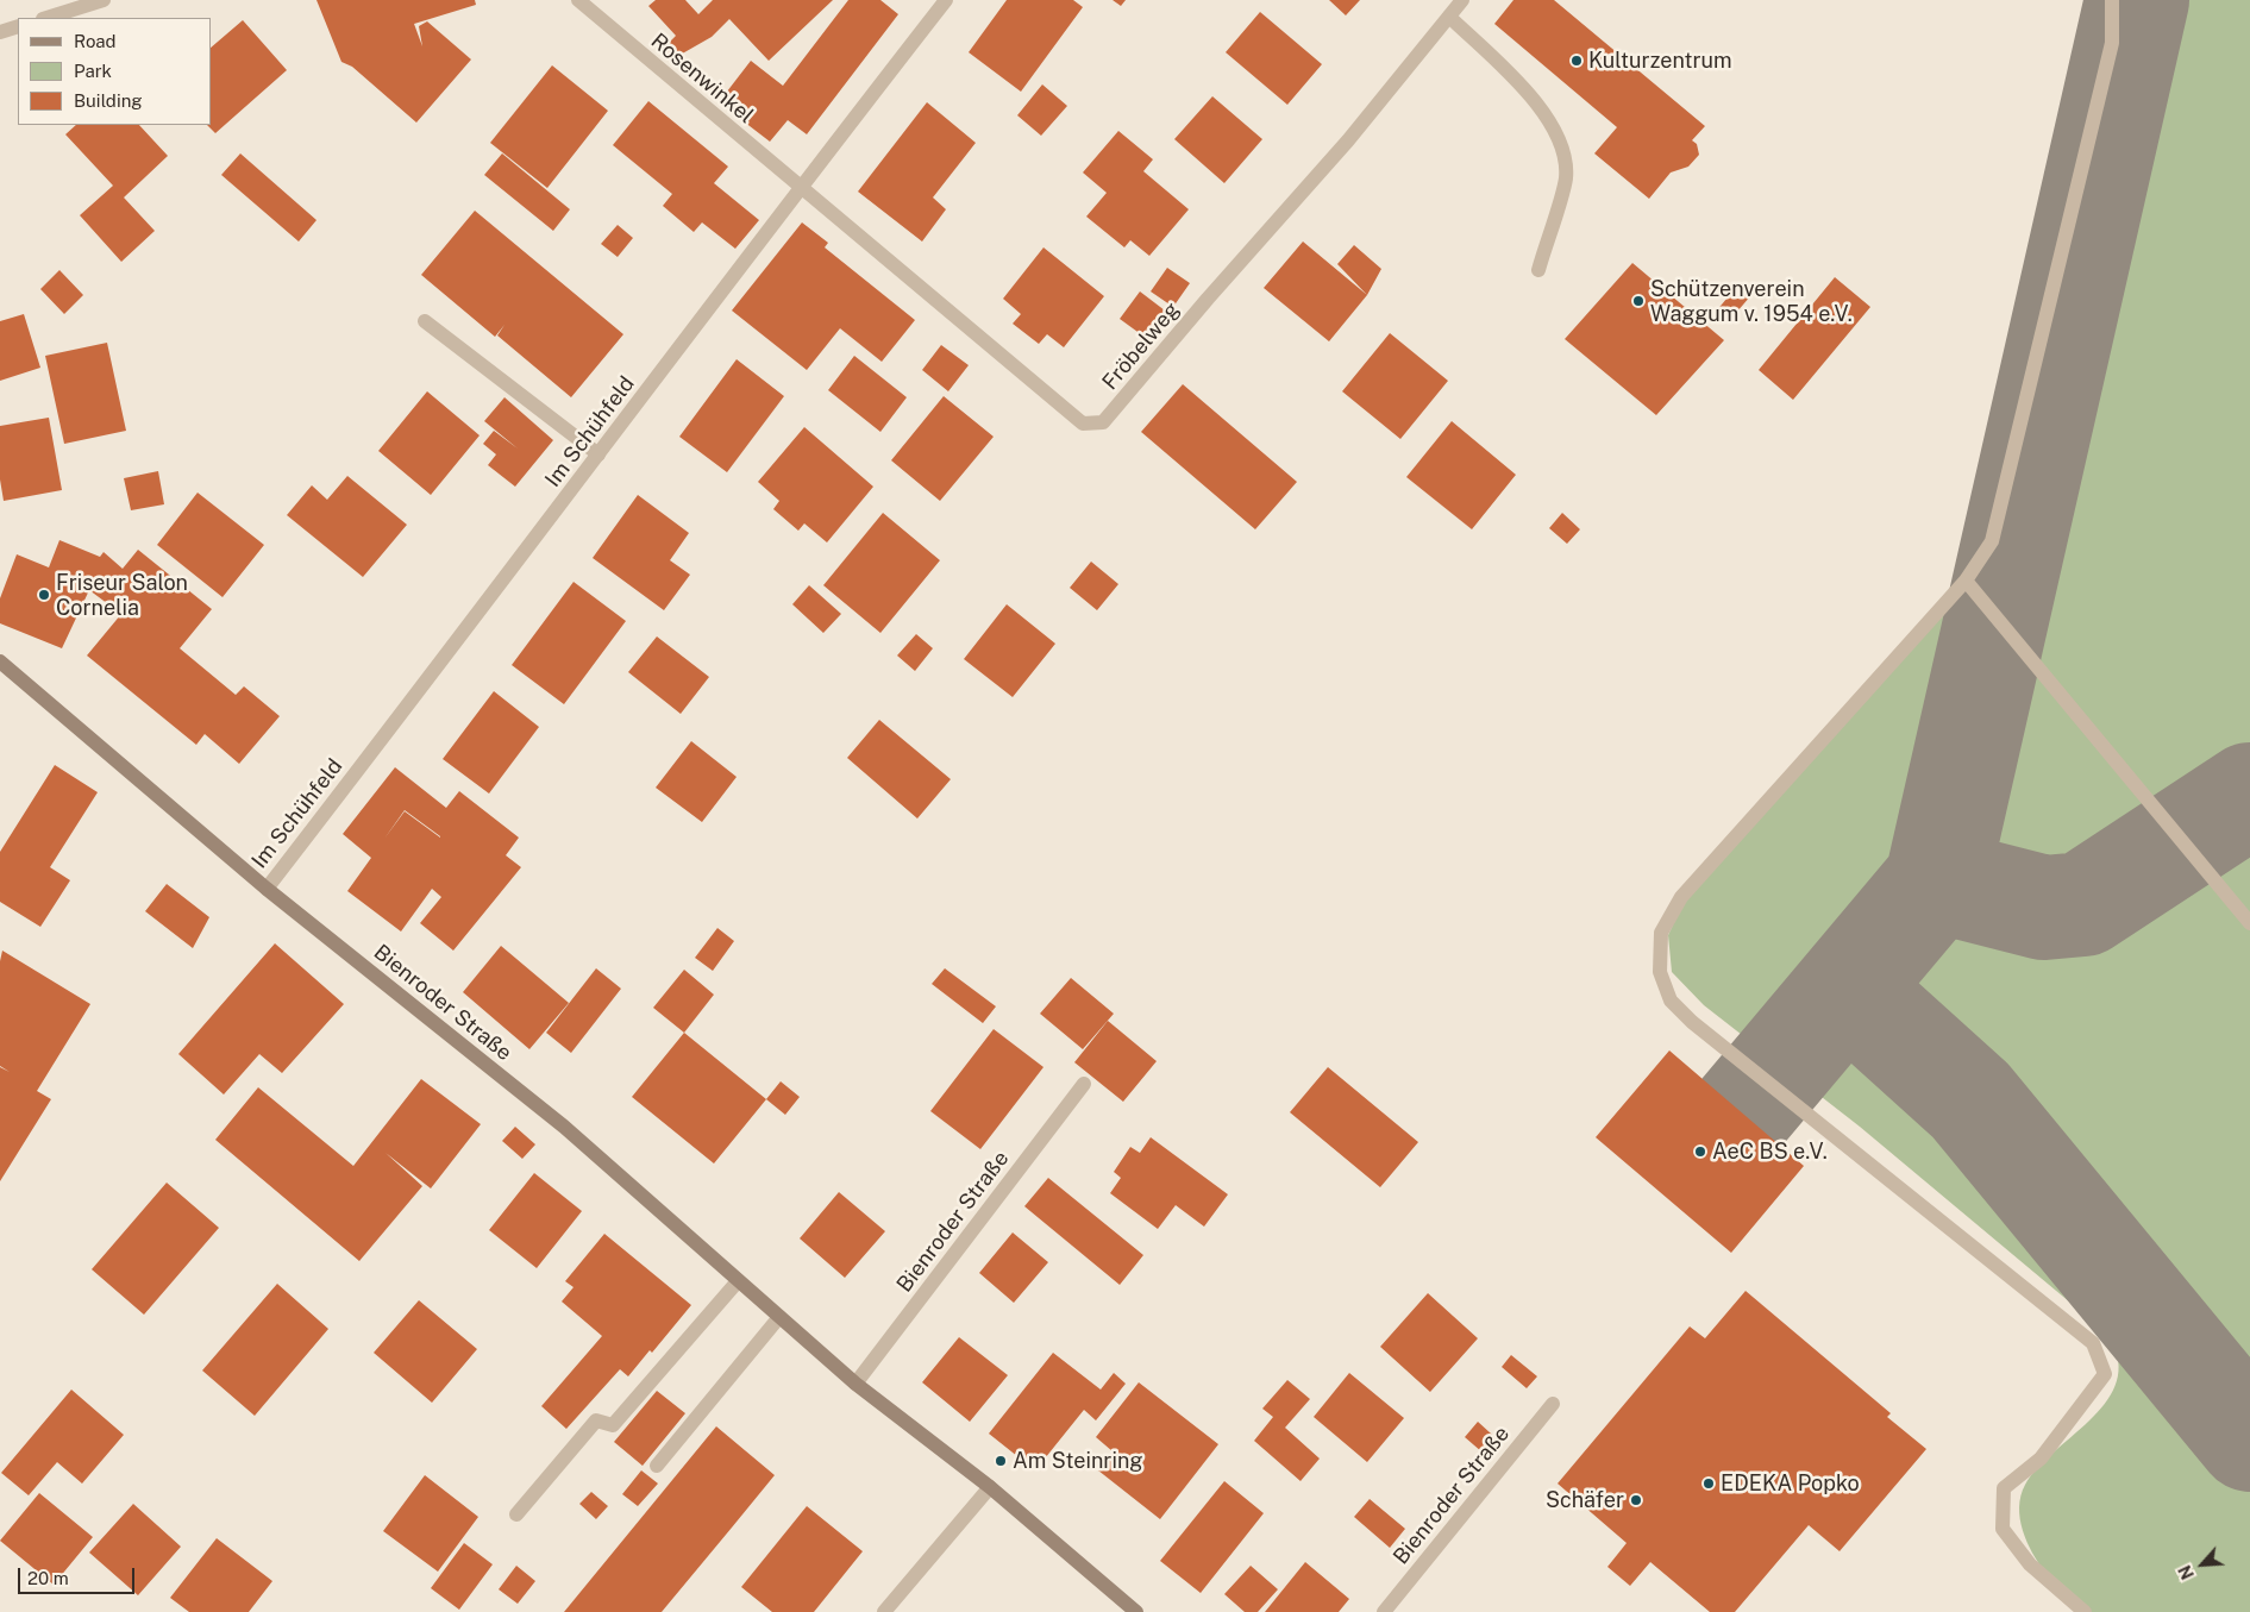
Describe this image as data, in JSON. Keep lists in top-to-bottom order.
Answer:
{
  "streets": {
    "street": [
      "Rosenwinkel",
      "Fröbelweg",
      "Im Schühfeld",
      "Bienroder Straße"
    ]
  },
  "crossings": [
    ["Rosenwinkel", "Fröbelweg"],
    ["Rosenwinkel", "Im Schühfeld"],
    ["Fröbelweg", "Im Schühfeld"],
    ["Im Schühfeld", "Bienroder Straße"]
  ],
  "places": [
    "Kulturzentrum",
    "Schützenverein Waggum v. 1954 e.V.",
    "Friseur Salon Cornelia",
    "AeC BS e.V.",
    "Am Steinring",
    "EDEKA Popko",
    "Schäfer"
  ],
  "legend": ["Road", "Park", "Building"],
  "scale_bar": "20 m",
  "north": "bottom left"
}
